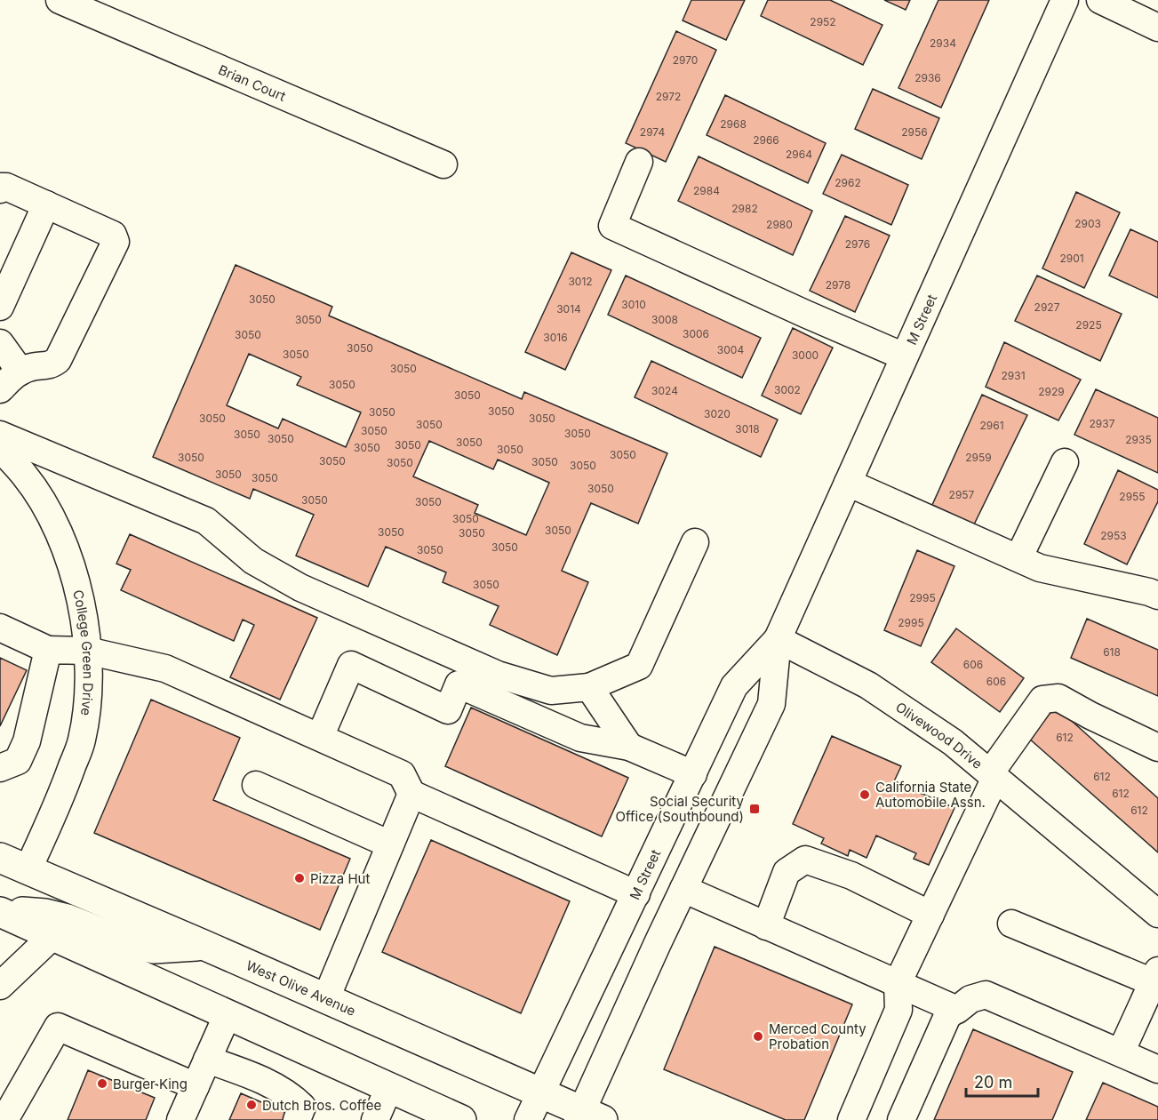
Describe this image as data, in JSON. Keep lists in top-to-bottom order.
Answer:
{
  "streets": {
    "main road": ["West Olive Avenue"],
    "street": [
      "Brian Court",
      "M Street",
      "College Green Drive",
      "Olivewood Drive"
    ]
  },
  "crossings": [
    ["M Street", "Olivewood Drive"],
    ["M Street", "West Olive Avenue"],
    ["College Green Drive", "West Olive Avenue"]
  ],
  "places": {
    "other": [
      "California State Automobile Assn.",
      "Pizza Hut",
      "Merced County Probation",
      "Burger King",
      "Dutch Bros. Coffee"
    ],
    "transit": ["Social Security Office (Southbound)"]
  },
  "house_numbers": [
    "2952",
    "2934",
    "2970",
    "2936",
    "2972",
    "2968",
    "2974",
    "2956",
    "2966",
    "2964",
    "2962",
    "2984",
    "2982",
    "2903",
    "2980",
    "2976",
    "2901",
    "3012",
    "2978",
    "3050",
    "3010",
    "2927",
    "3014",
    "3050",
    "3008",
    "2925",
    "3006",
    "3050",
    "3016",
    "3050",
    "3004",
    "3050",
    "3000",
    "3050",
    "2931",
    "3050",
    "3002",
    "3024",
    "2929",
    "3050",
    "3050",
    "3050",
    "3020",
    "3050",
    "3050",
    "2937",
    "3050",
    "2961",
    "3018",
    "3050",
    "3050",
    "3050",
    "3050",
    "2935",
    "3050",
    "3050",
    "3050",
    "3050",
    "3050",
    "3050",
    "2959",
    "3050",
    "3050",
    "3050",
    "3050",
    "3050",
    "3050",
    "3050",
    "2957",
    "2955",
    "3050",
    "3050",
    "3050",
    "3050",
    "3050",
    "3050",
    "2953",
    "3050",
    "3050",
    "3050",
    "2995",
    "2995",
    "618",
    "606",
    "606",
    "612",
    "612",
    "612",
    "612"
  ],
  "scale_bar": "20 m"
}
